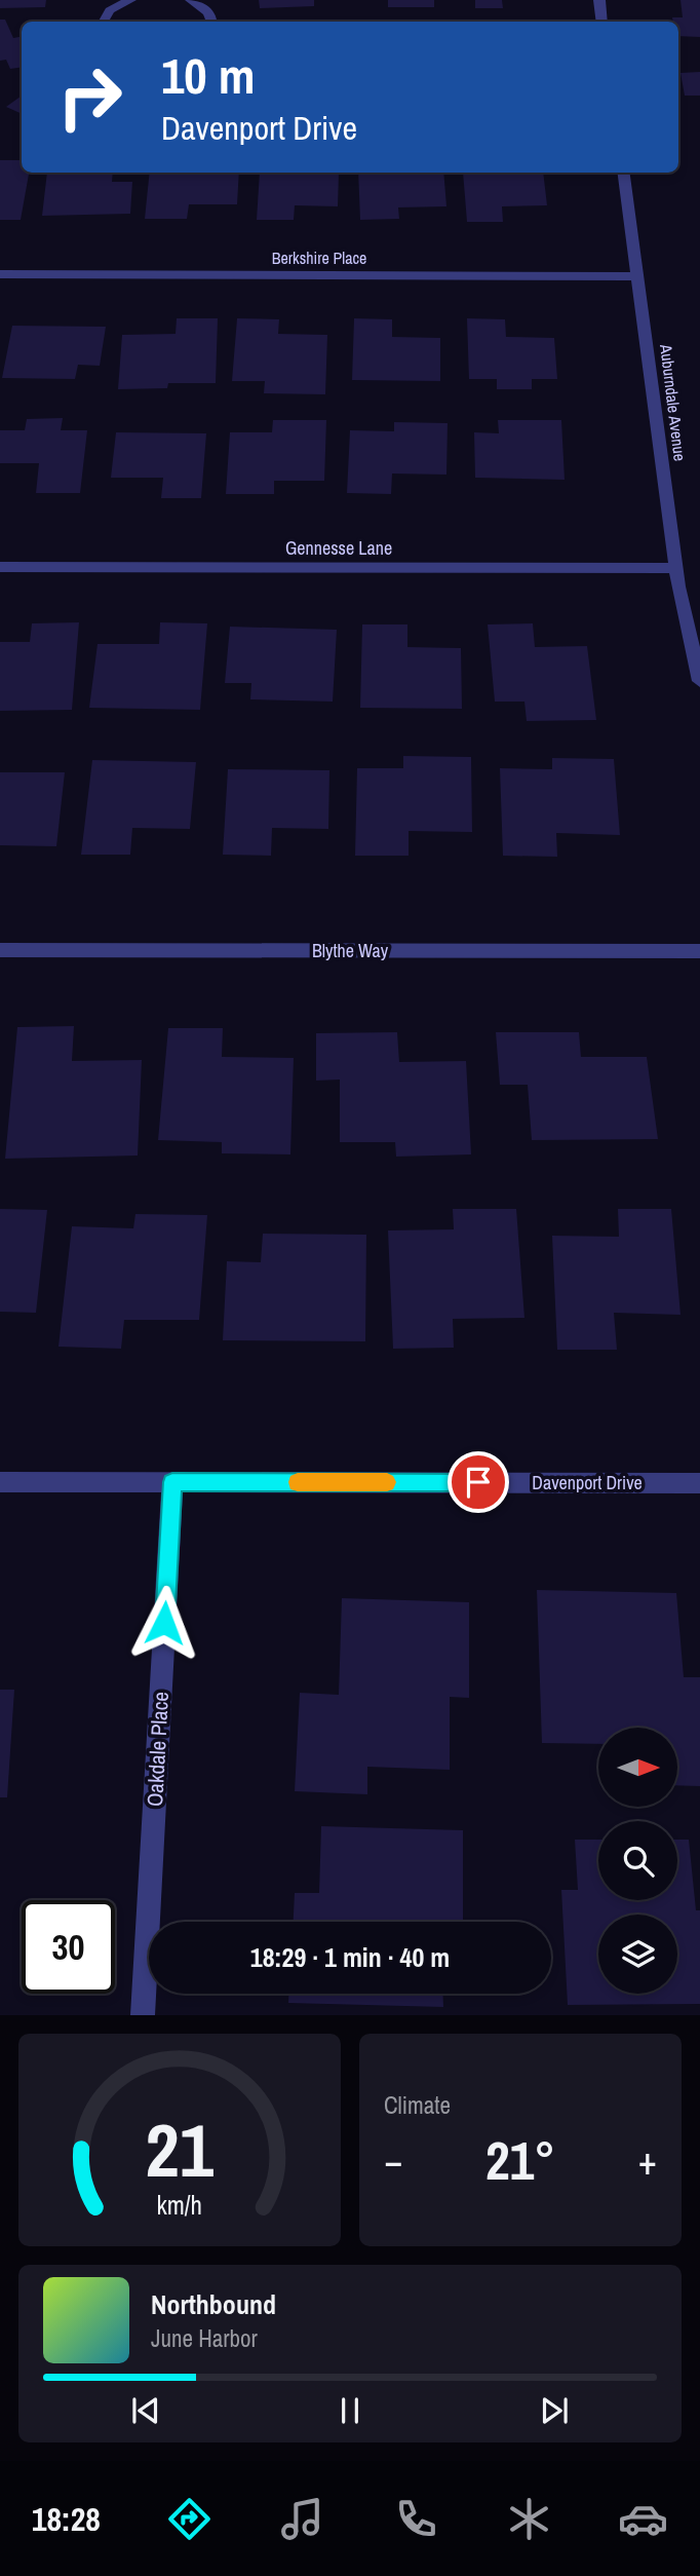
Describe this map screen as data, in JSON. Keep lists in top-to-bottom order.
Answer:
{
  "streets": {
    "street": [
      "Berkshire Place",
      "Auburndale Avenue",
      "Gennesse Lane",
      "Blythe Way",
      "Davenport Drive",
      "Oakdale Place"
    ]
  },
  "crossings": [
    ["Berkshire Place", "Auburndale Avenue"],
    ["Auburndale Avenue", "Gennesse Lane"],
    ["Davenport Drive", "Oakdale Place"]
  ],
  "north": "right",
  "page": {
    "turn": ["10 m", "Davenport Drive"],
    "limit": "30",
    "trip": "18:29 · 1 min · 40 m",
    "tile": "Climate",
    "heat": ["−", "21°", "+"],
    "song": ["Northbound", "June Harbor"],
    "tabs": "18:28",
    "gauge": ["21", "km/h"]
  }
}
